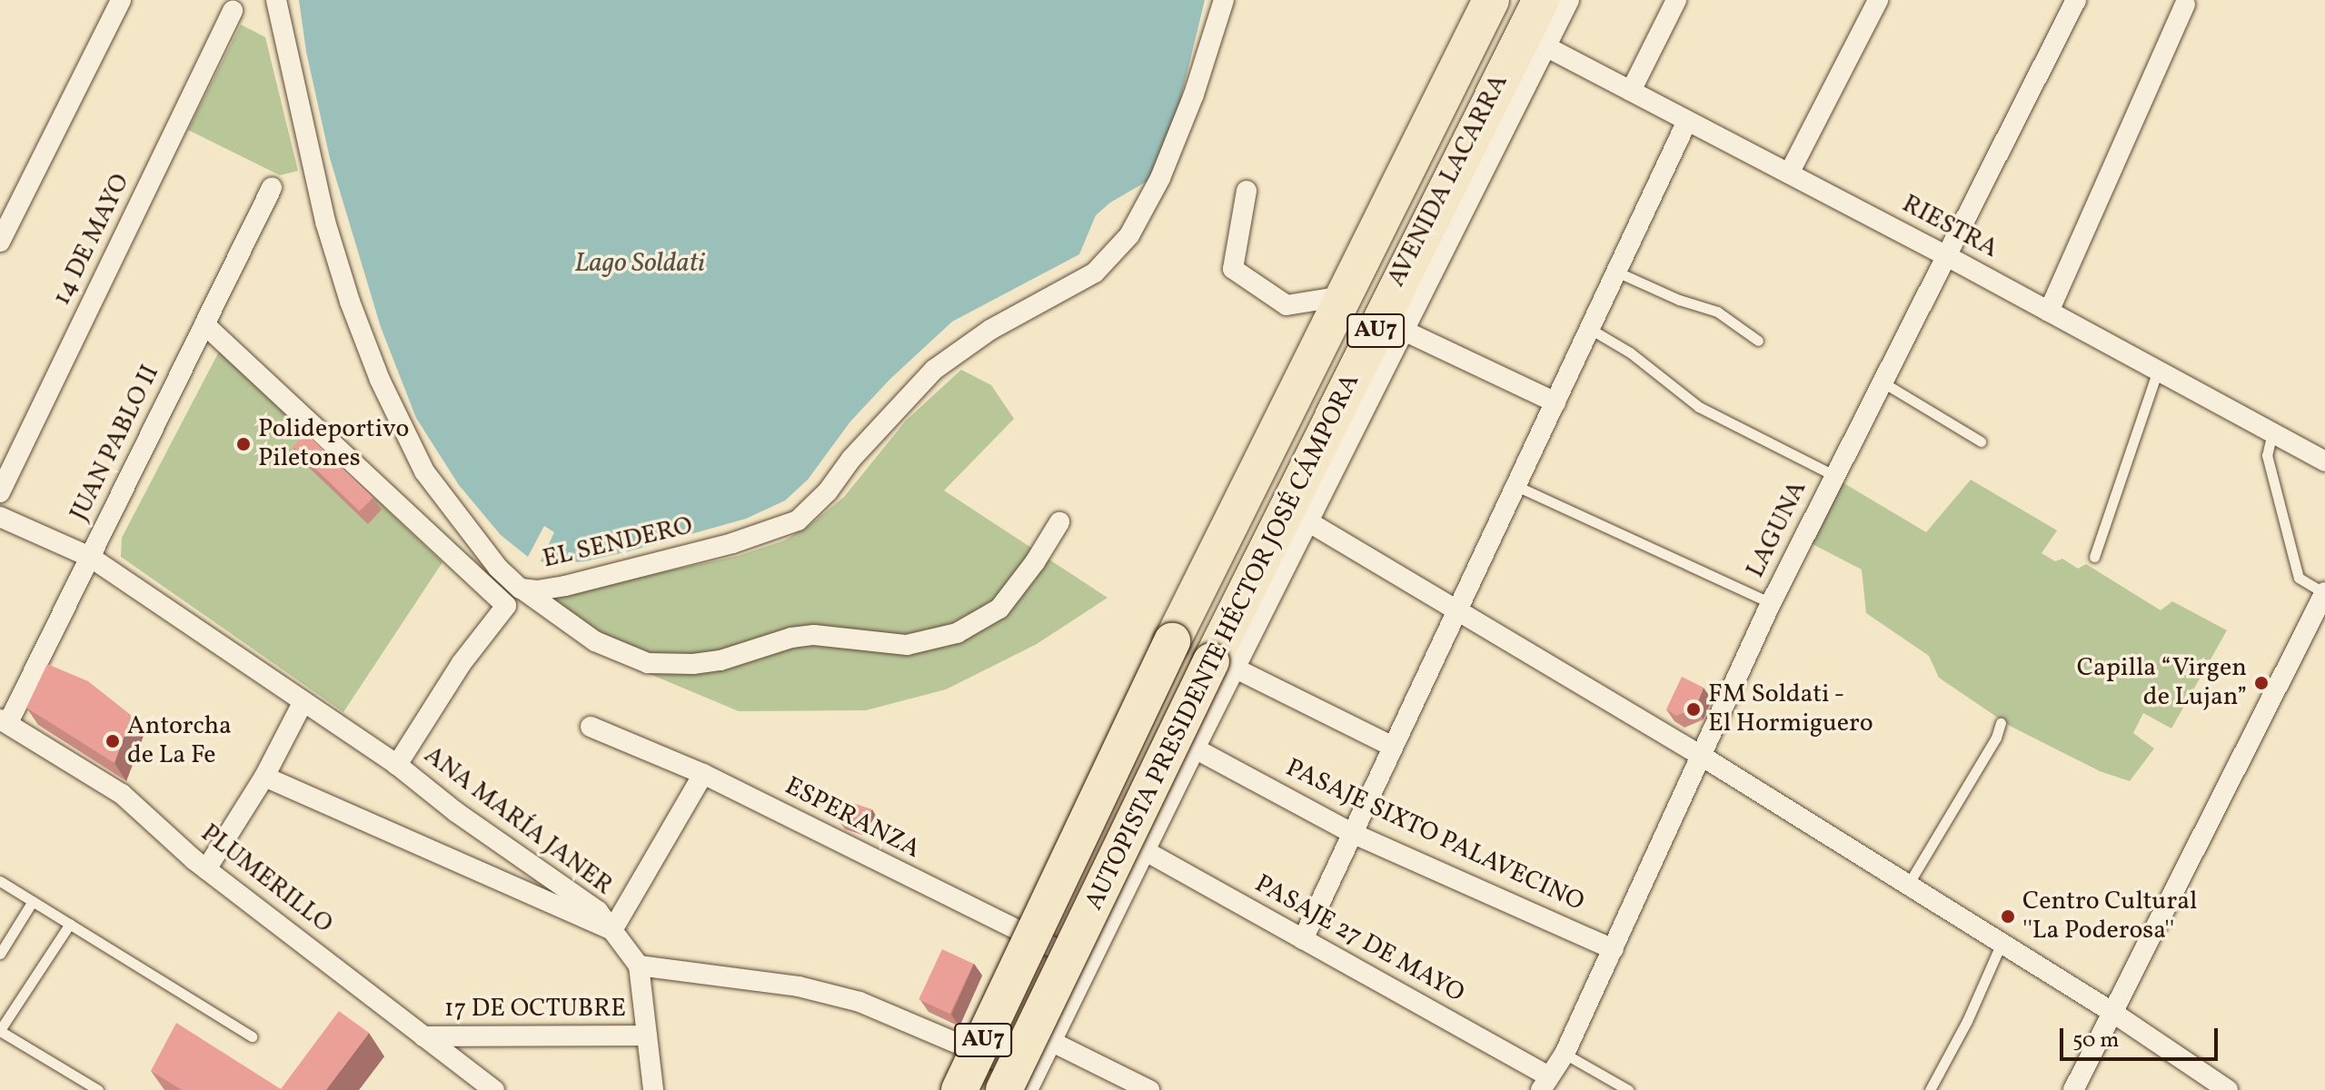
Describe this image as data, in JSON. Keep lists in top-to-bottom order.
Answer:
{
  "streets": {
    "highway": ["AU7", "AUTOPISTA PRESIDENTE HÉCTOR JOSÉ CÁMPORA"],
    "street": [
      "AVENIDA LACARRA",
      "RIESTRA",
      "14 DE MAYO",
      "JUAN PABLO II",
      "LAGUNA",
      "EL SENDERO",
      "ESPERANZA",
      "ANA MARÍA JANER",
      "PASAJE SIXTO PALAVECINO",
      "PLUMERILLO",
      "PASAJE 27 DE MAYO",
      "17 DE OCTUBRE"
    ]
  },
  "crossings": [
    ["AVENIDA LACARRA", "RIESTRA"],
    ["AVENIDA LACARRA", "AUTOPISTA PRESIDENTE HÉCTOR JOSÉ CÁMPORA"],
    ["AVENIDA LACARRA", "ESPERANZA"],
    ["AVENIDA LACARRA", "PASAJE SIXTO PALAVECINO"],
    ["AVENIDA LACARRA", "PASAJE 27 DE MAYO"],
    ["RIESTRA", "LAGUNA"],
    ["JUAN PABLO II", "ANA MARÍA JANER"],
    ["JUAN PABLO II", "PLUMERILLO"],
    ["LAGUNA", "PASAJE SIXTO PALAVECINO"],
    ["LAGUNA", "PASAJE 27 DE MAYO"],
    ["PLUMERILLO", "17 DE OCTUBRE"]
  ],
  "water": ["Lago Soldati"],
  "places": [
    "Polideportivo Piletones",
    "Capilla “Virgen de Lujan”",
    "FM Soldati - El Hormiguero",
    "Antorcha de La Fe",
    "Centro Cultural ''La Poderosa''"
  ],
  "scale_bar": "50 m"
}
